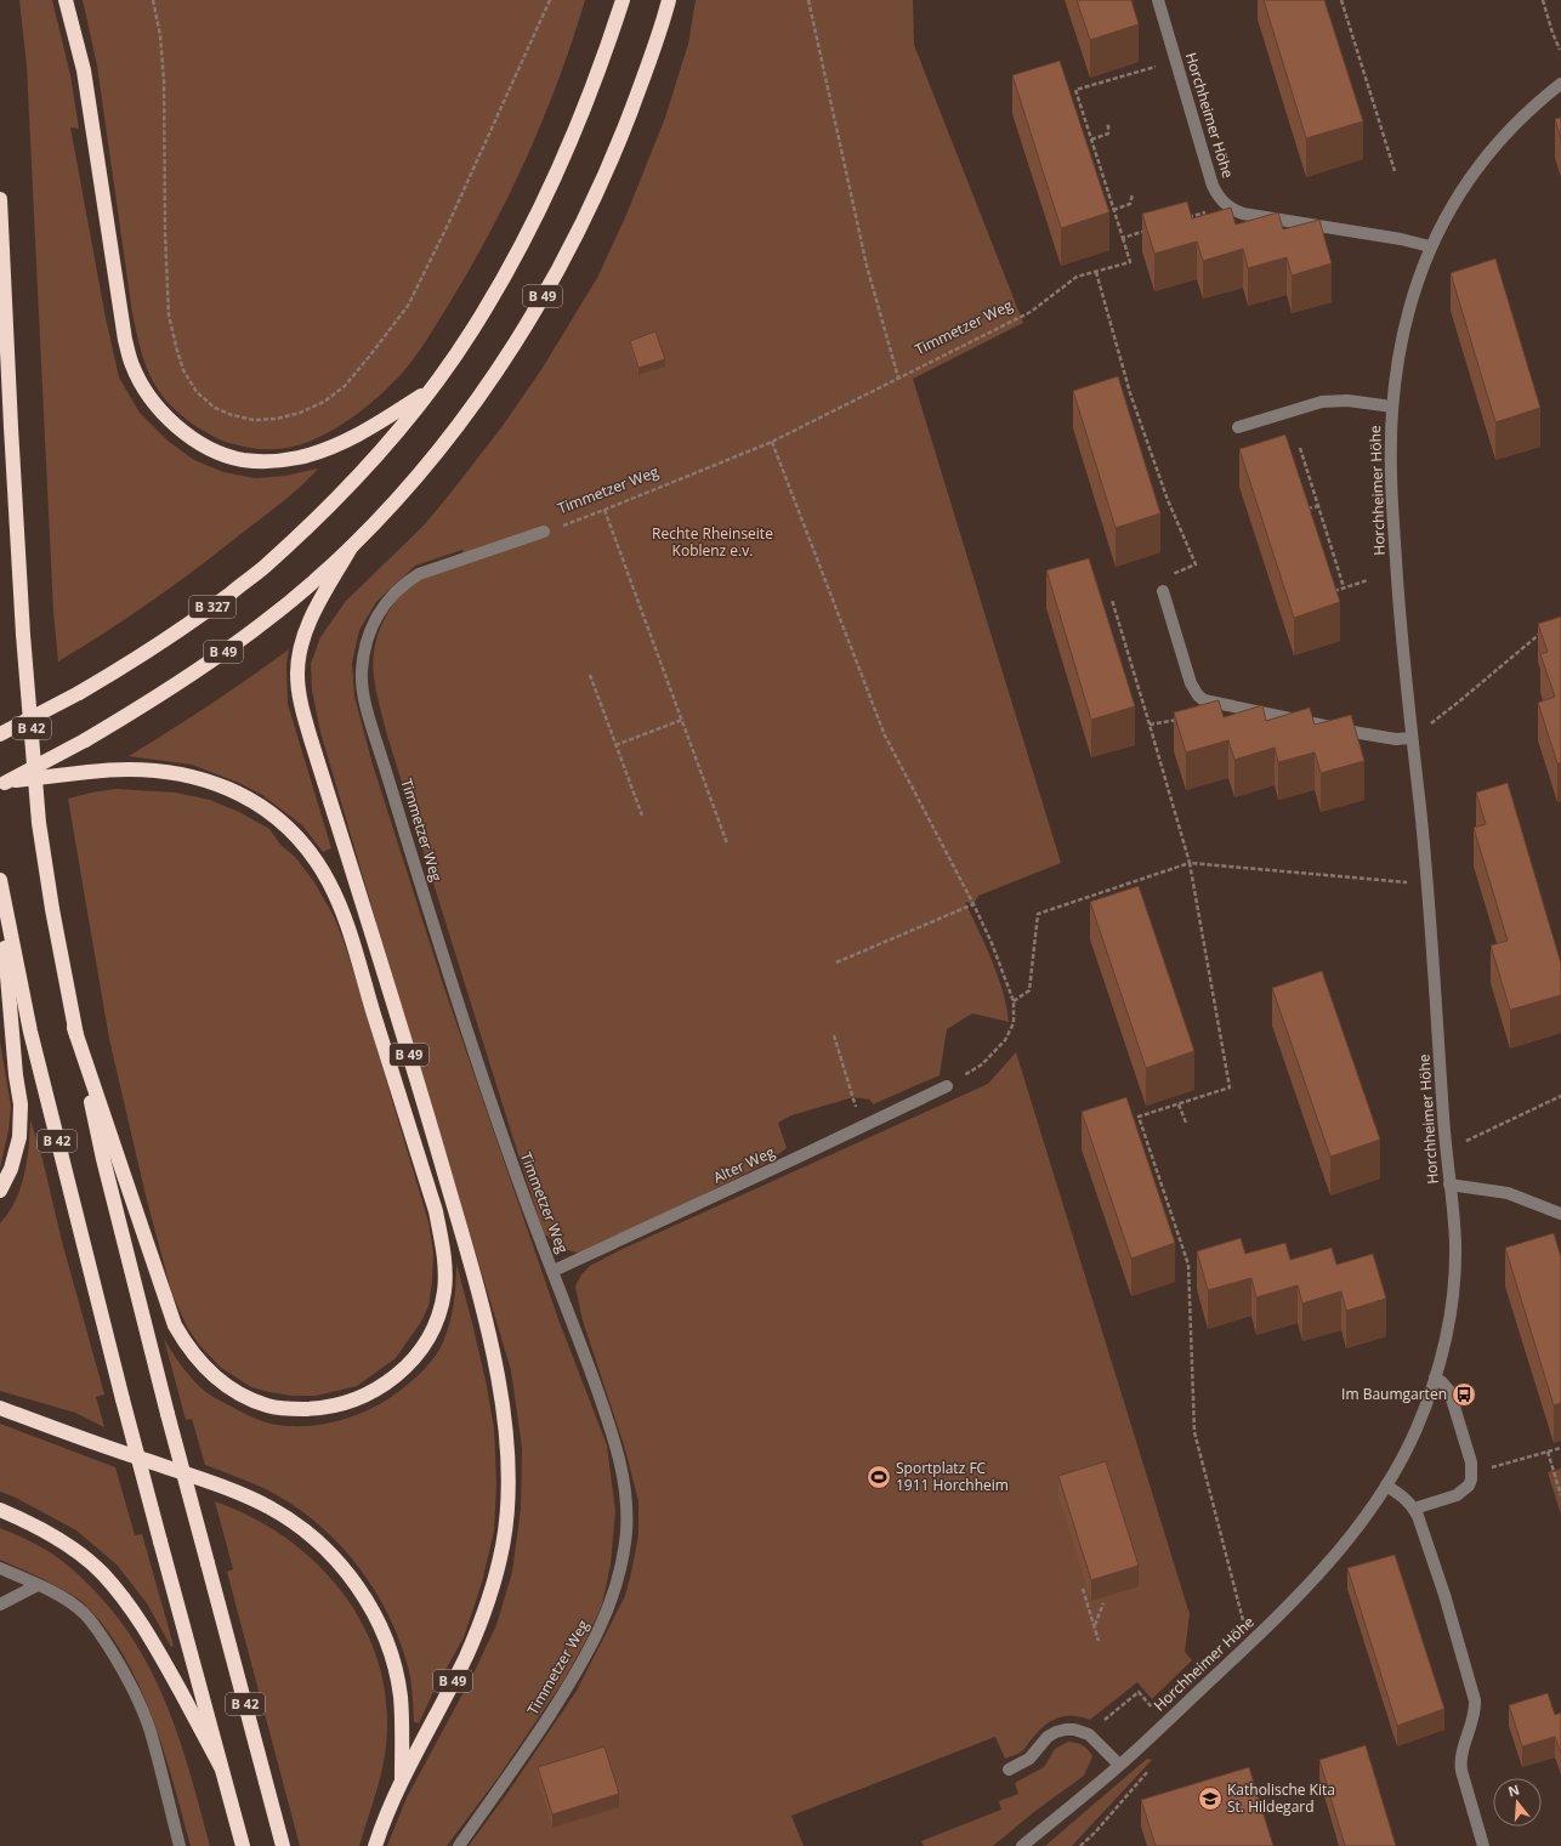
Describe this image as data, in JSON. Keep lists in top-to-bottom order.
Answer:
{
  "streets": {
    "highway": ["B 49", "B 327", "B 42"],
    "street": ["Horchheimer Höhe", "Timmetzer Weg", "Alter Weg"]
  },
  "crossings": [
    ["B 49", "B 327"],
    ["Timmetzer Weg", "Alter Weg"]
  ],
  "parks": ["Rechte Rheinseite Koblenz e.v."],
  "places": {
    "bus stop": ["Im Baumgarten"],
    "sports": ["Sportplatz FC 1911 Horchheim"],
    "school or university": ["Katholische Kita St. Hildegard"]
  },
  "north": "top"
}
